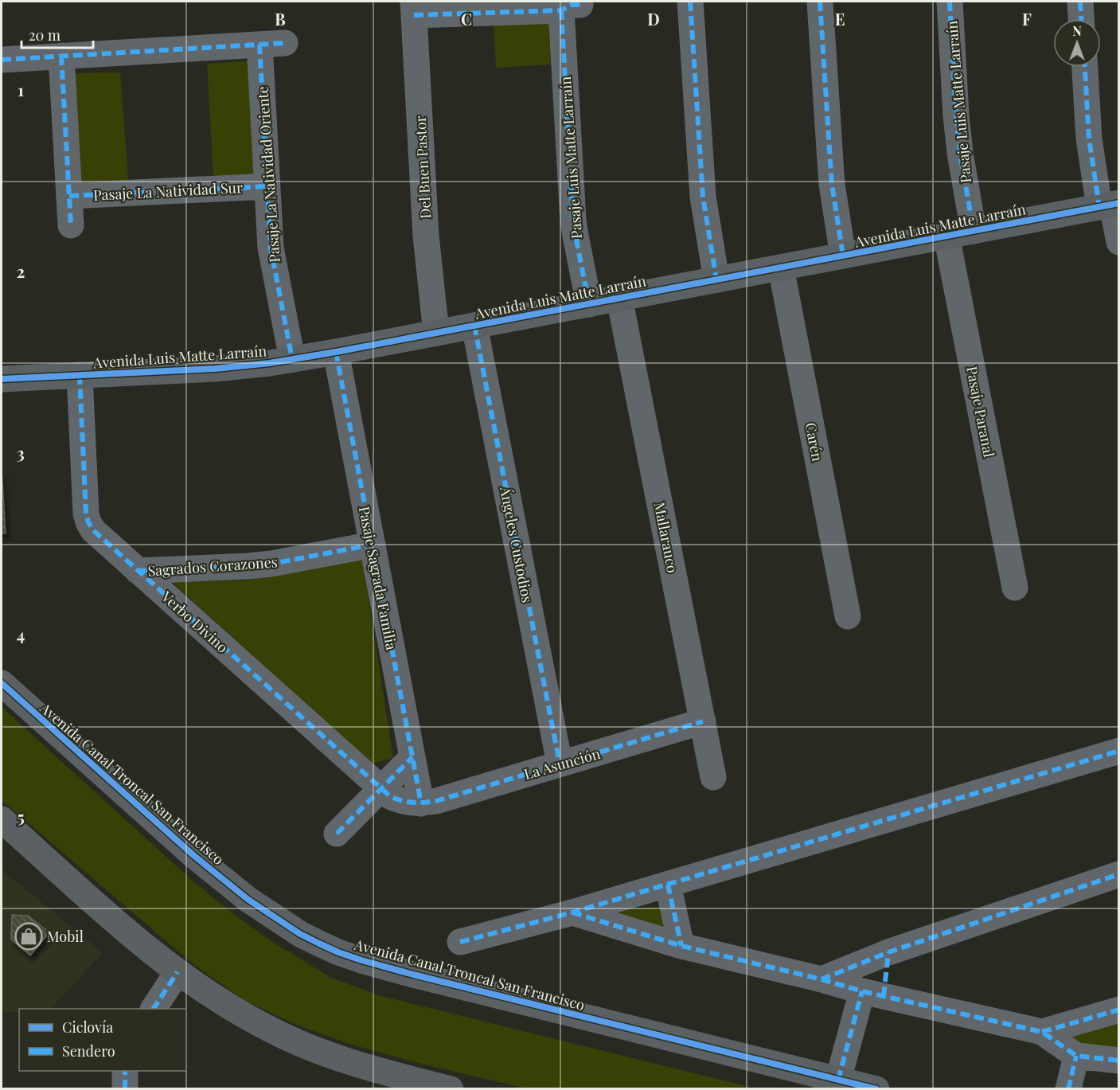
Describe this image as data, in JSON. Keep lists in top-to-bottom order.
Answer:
{
  "streets": {
    "street": [
      "Pasaje Luis Matte Larraín",
      "Del Buen Pastor",
      "Pasaje La Natividad Oriente",
      "Pasaje La Natividad Sur",
      "Avenida Luis Matte Larraín",
      "Pasaje Paranal",
      "Carén",
      "Mallarauco",
      "Ángeles Custodios",
      "Sagrados Corazones",
      "Pasaje Sagrada Familia",
      "Verbo Divino",
      "La Asunción",
      "Avenida Canal Troncal San Francisco"
    ]
  },
  "crossings": [
    ["Pasaje Luis Matte Larraín", "Del Buen Pastor"],
    ["Pasaje Luis Matte Larraín", "Avenida Luis Matte Larraín"],
    ["Del Buen Pastor", "Avenida Luis Matte Larraín"],
    ["Pasaje La Natividad Oriente", "Pasaje La Natividad Sur"],
    ["Pasaje La Natividad Oriente", "Avenida Luis Matte Larraín"],
    ["Avenida Luis Matte Larraín", "Pasaje Paranal"],
    ["Avenida Luis Matte Larraín", "Carén"],
    ["Avenida Luis Matte Larraín", "Mallarauco"],
    ["Avenida Luis Matte Larraín", "Ángeles Custodios"],
    ["Avenida Luis Matte Larraín", "Pasaje Sagrada Familia"],
    ["Avenida Luis Matte Larraín", "Verbo Divino"],
    ["Mallarauco", "La Asunción"],
    ["Ángeles Custodios", "La Asunción"],
    ["Sagrados Corazones", "Pasaje Sagrada Familia"],
    ["Sagrados Corazones", "Verbo Divino"],
    ["Pasaje Sagrada Familia", "Verbo Divino"],
    ["Pasaje Sagrada Familia", "La Asunción"],
    ["Verbo Divino", "La Asunción"]
  ],
  "places": {
    "shop": ["Mobil"]
  },
  "legend": ["Ciclovía", "Sendero"],
  "scale_bar": "20 m",
  "north": "top",
  "grid": {
    "columns": [
      "B",
      "C",
      "D",
      "E",
      "F"
    ],
    "rows": [
      "1",
      "2",
      "3",
      "4",
      "5"
    ]
  }
}
